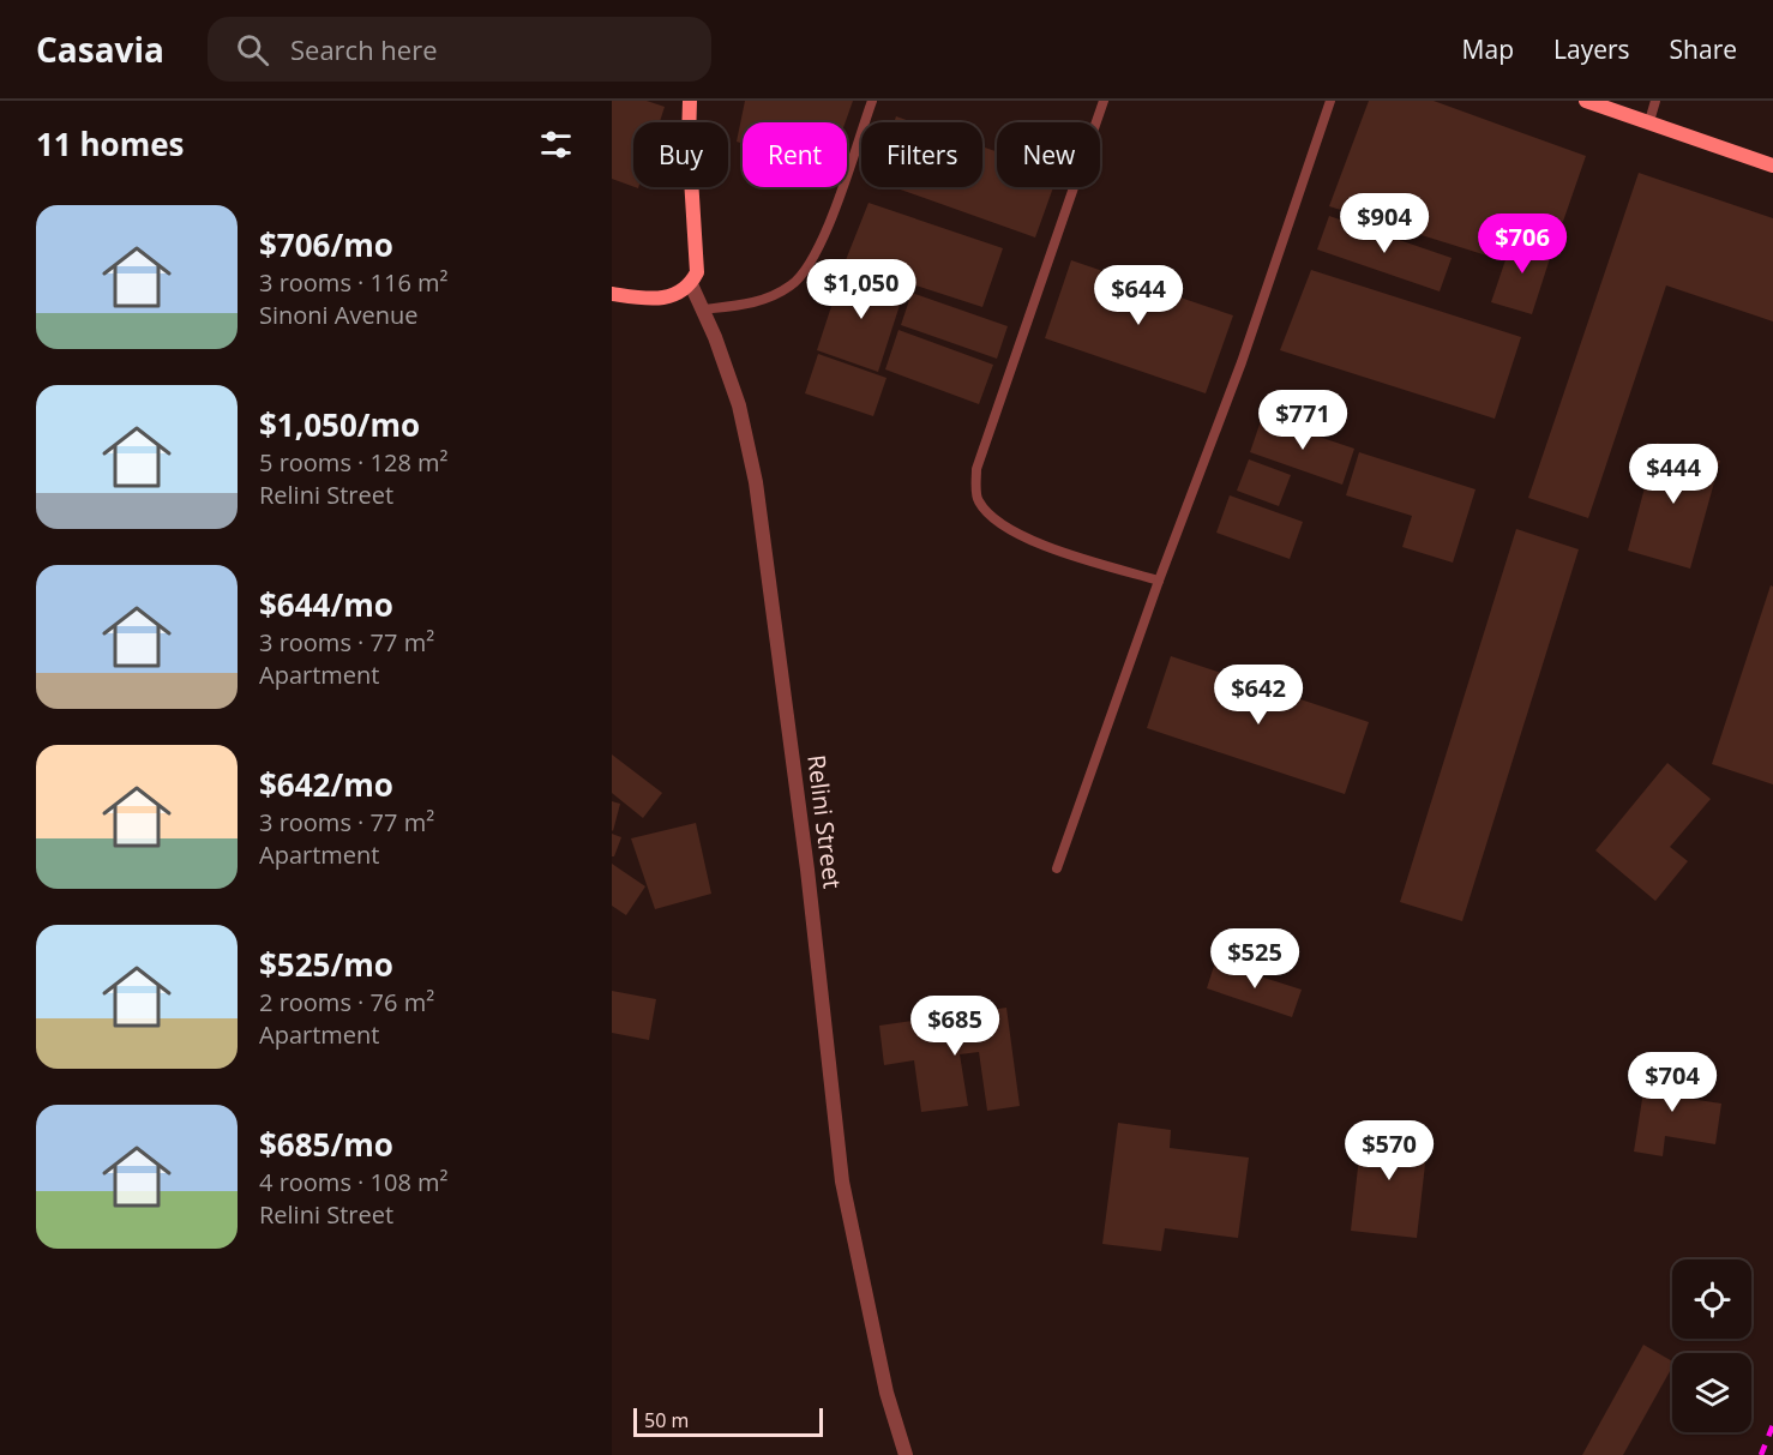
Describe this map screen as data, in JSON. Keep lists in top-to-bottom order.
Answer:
{
  "streets": {
    "street": ["Relini Street"]
  },
  "scale_bar": "50 m",
  "page": {
    "header": "Casavia",
    "search": "Search here",
    "nav": ["Map", "Layers", "Share"],
    "heading": "11 homes",
    "chip": [
      "Buy",
      "Rent",
      "Filters",
      "New"
    ],
    "list": [
      {
        "name": "$706/mo",
        "note": "3 rooms · 116 m² · Sinoni Avenue"
      },
      {
        "name": "$1,050/mo",
        "note": "5 rooms · 128 m² · Relini Street"
      },
      {
        "name": "$644/mo",
        "note": "3 rooms · 77 m² · Apartment"
      },
      {
        "name": "$642/mo",
        "note": "3 rooms · 77 m² · Apartment"
      },
      {
        "name": "$525/mo",
        "note": "2 rooms · 76 m² · Apartment"
      },
      {
        "name": "$685/mo",
        "note": "4 rooms · 108 m² · Relini Street"
      }
    ],
    "price": [
      "$904",
      "$706",
      "$1,050",
      "$644",
      "$771",
      "$444",
      "$642",
      "$525",
      "$685",
      "$704",
      "$570"
    ],
    "scale": "50 m"
  }
}
